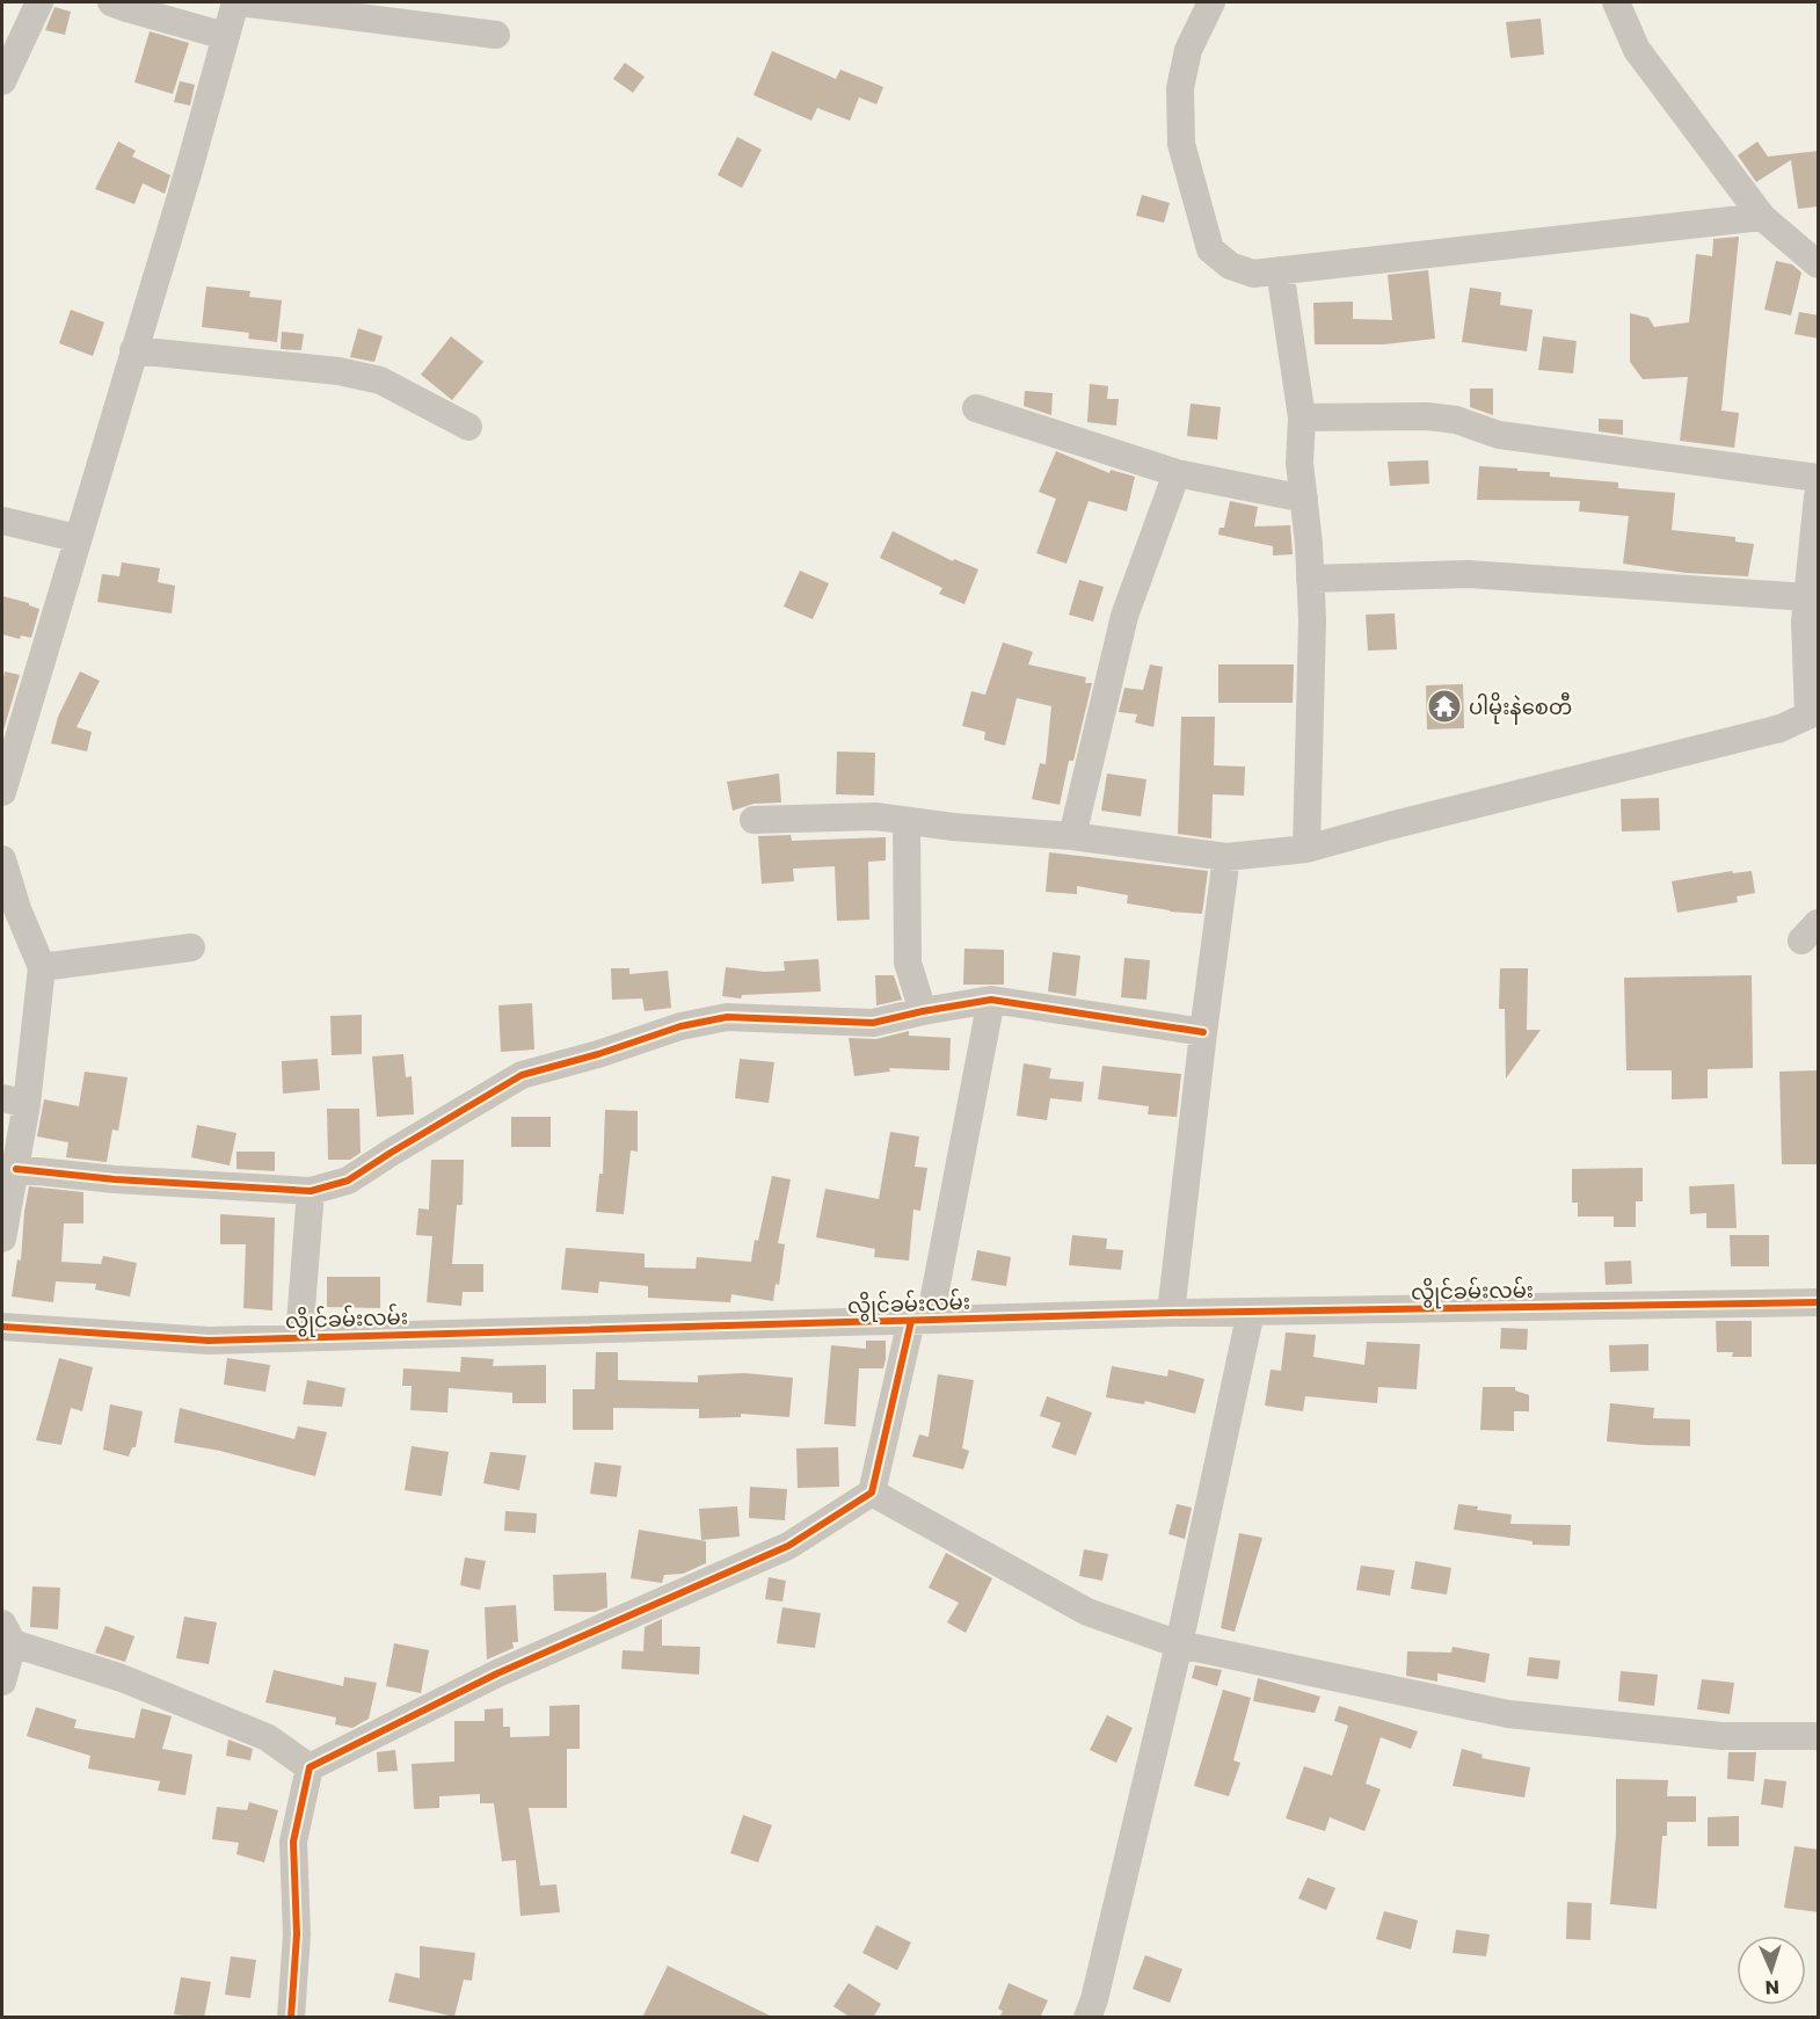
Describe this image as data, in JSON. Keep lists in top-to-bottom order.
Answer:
{
  "streets": {
    "street": ["လွိုင်ခမ်းလမ်း"]
  },
  "places": {
    "temple": ["ပါမိုးနဲစေတီ"]
  },
  "north": "bottom"
}
